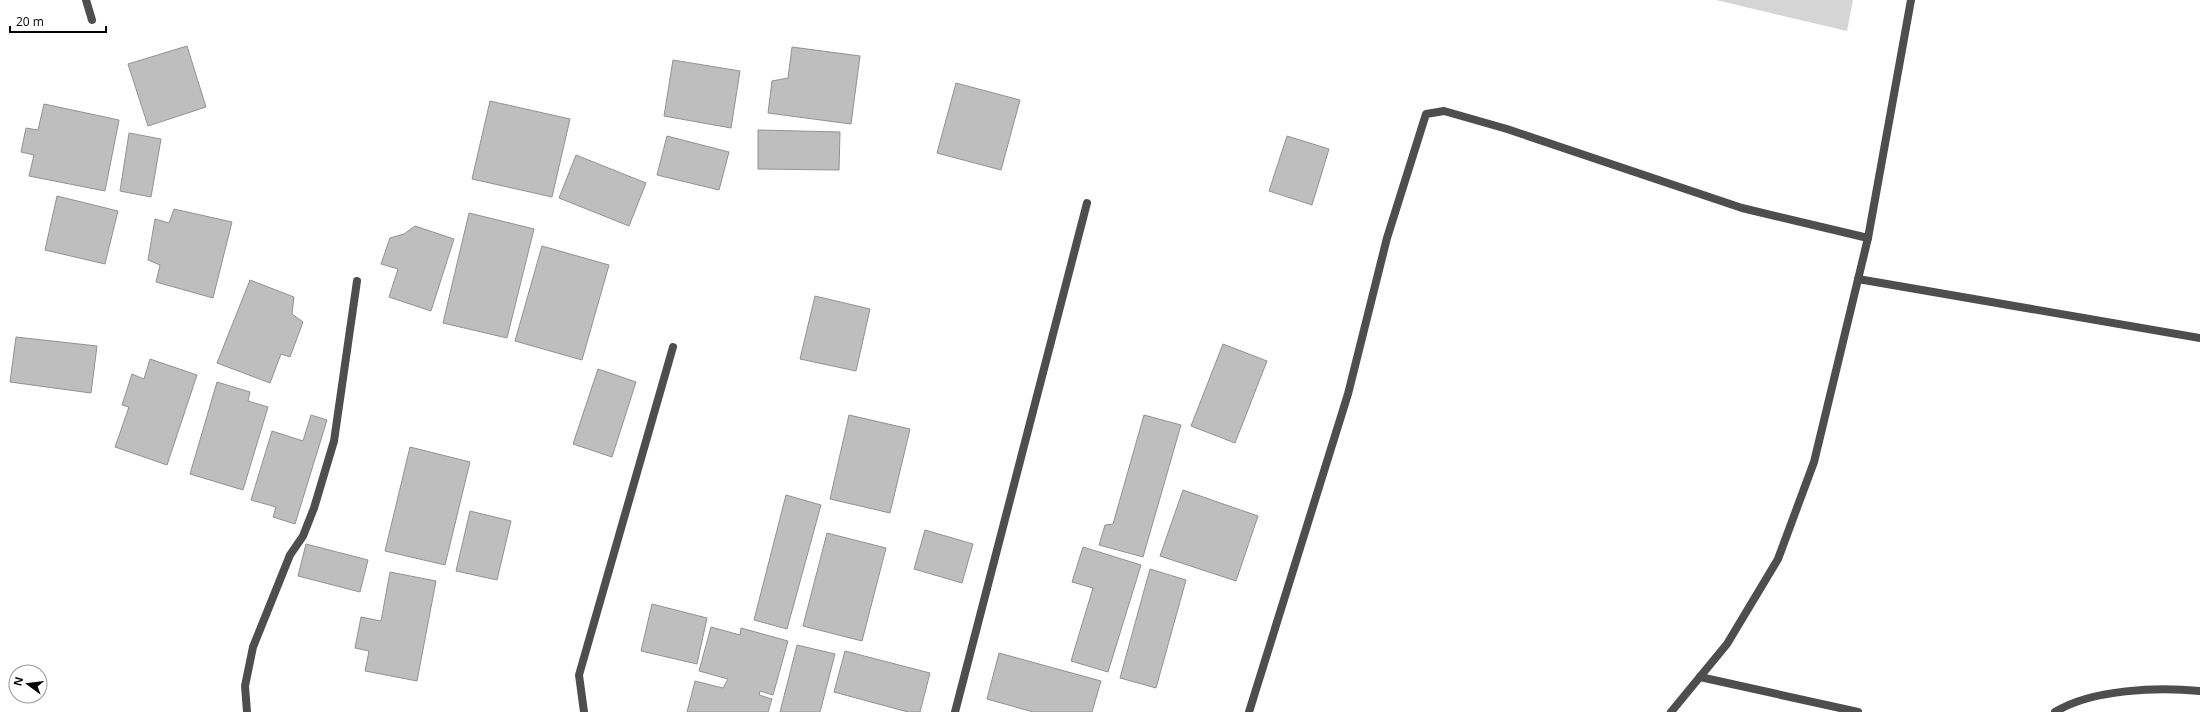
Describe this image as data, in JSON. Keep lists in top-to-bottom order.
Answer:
{
  "scale_bar": "20 m",
  "north": "left"
}
